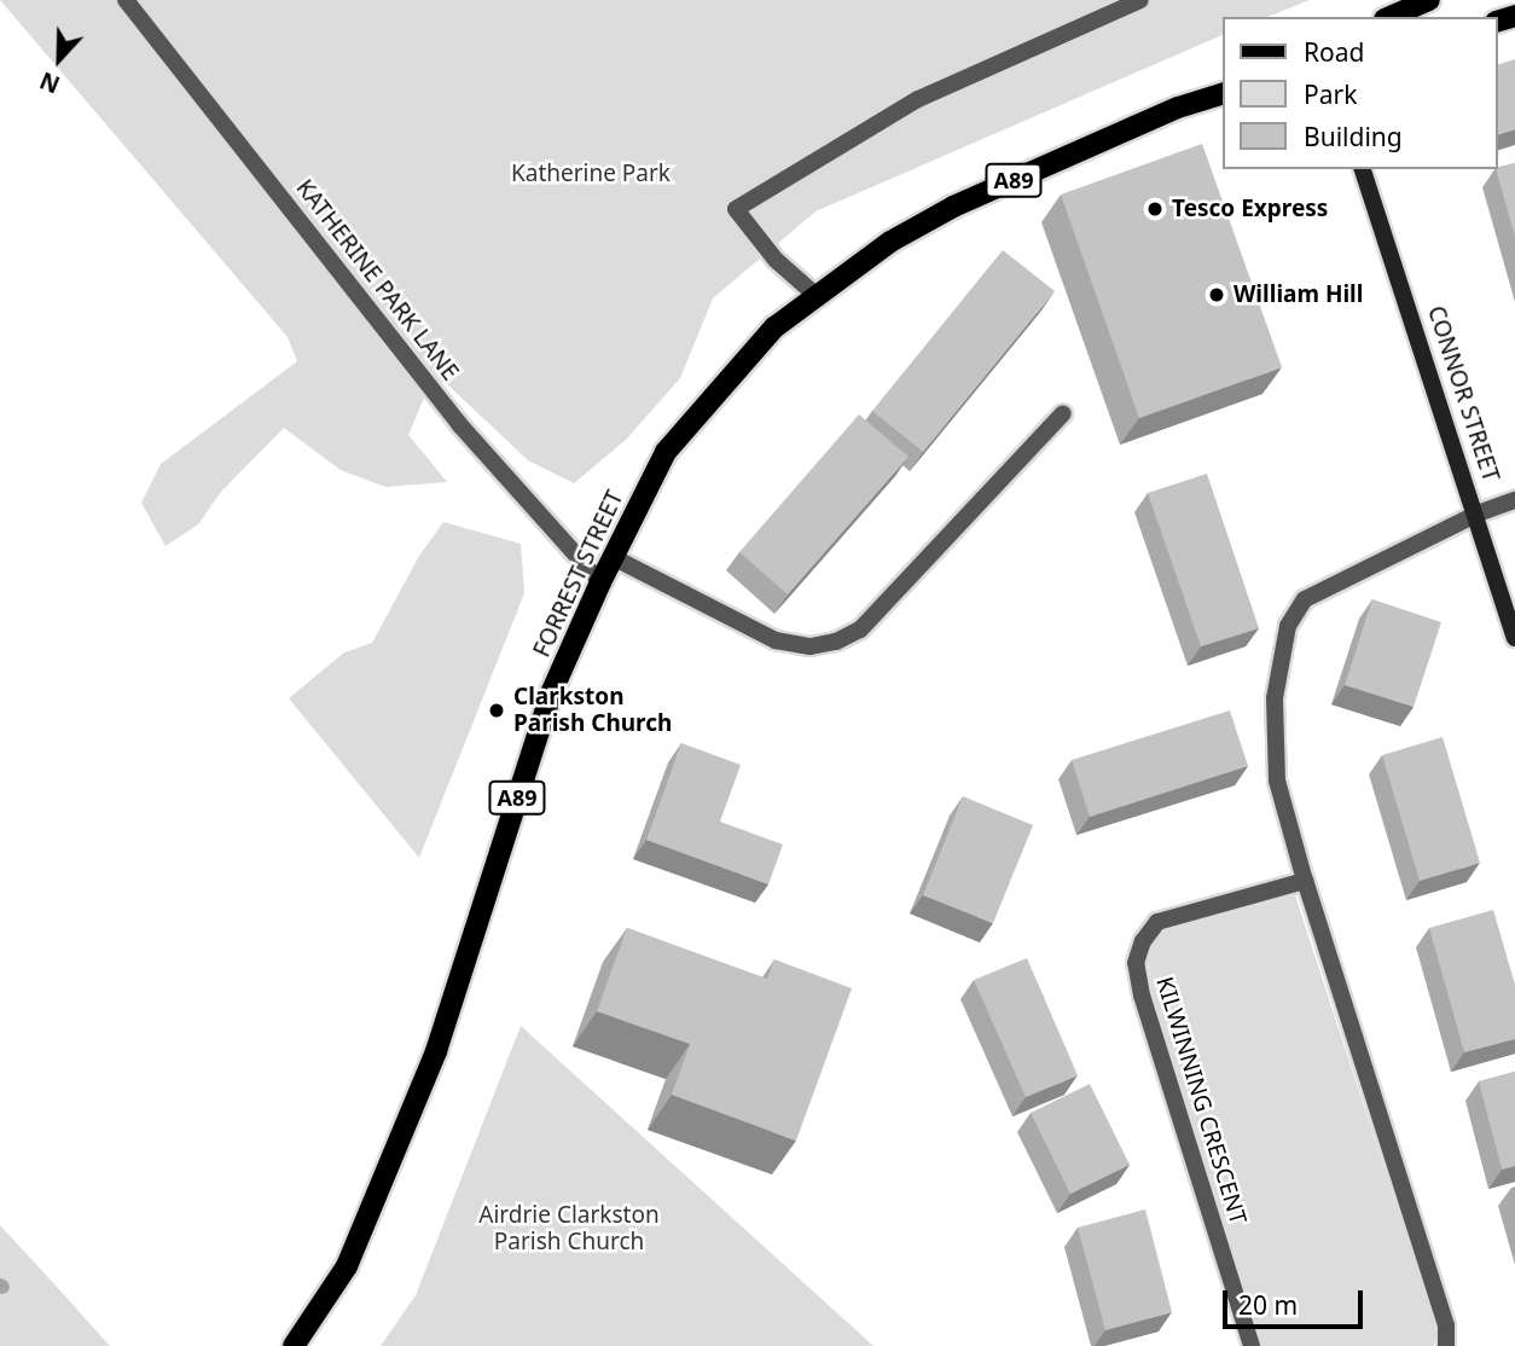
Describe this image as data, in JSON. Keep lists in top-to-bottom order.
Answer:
{
  "streets": {
    "main road": ["A89", "CONNOR STREET", "FORREST STREET"],
    "street": ["KATHERINE PARK LANE", "KILWINNING CRESCENT"]
  },
  "crossings": [
    ["KATHERINE PARK LANE", "FORREST STREET"]
  ],
  "parks": ["Katherine Park", "Airdrie Clarkston Parish Church"],
  "places": ["Tesco Express", "William Hill", "Clarkston Parish Church"],
  "legend": ["Road", "Park", "Building"],
  "scale_bar": "20 m",
  "north": "bottom"
}
